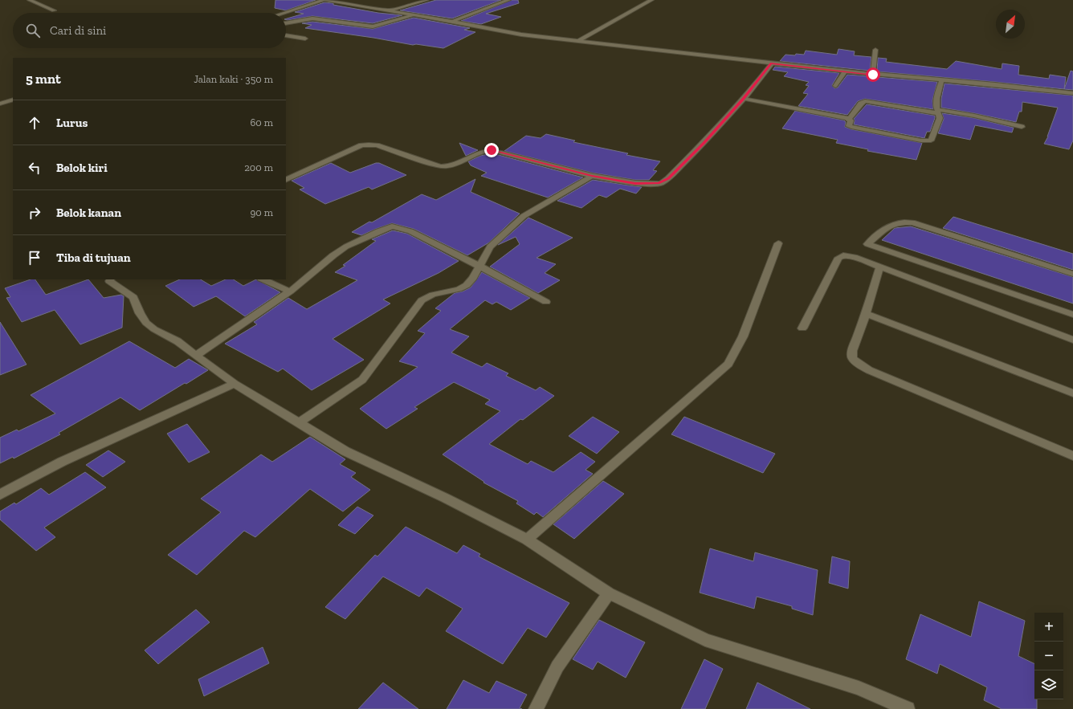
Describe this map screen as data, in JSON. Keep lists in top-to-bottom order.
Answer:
{
  "north": "top right",
  "page": {
    "search": "Cari di sini",
    "heading": ["5 mnt", "Jalan kaki · 350 m"],
    "list": [
      ["Lurus", "60 m"],
      ["Belok kiri", "200 m"],
      ["Belok kanan", "90 m"],
      "Tiba di tujuan"
    ],
    "map_buttons": ["+", "−"]
  }
}
